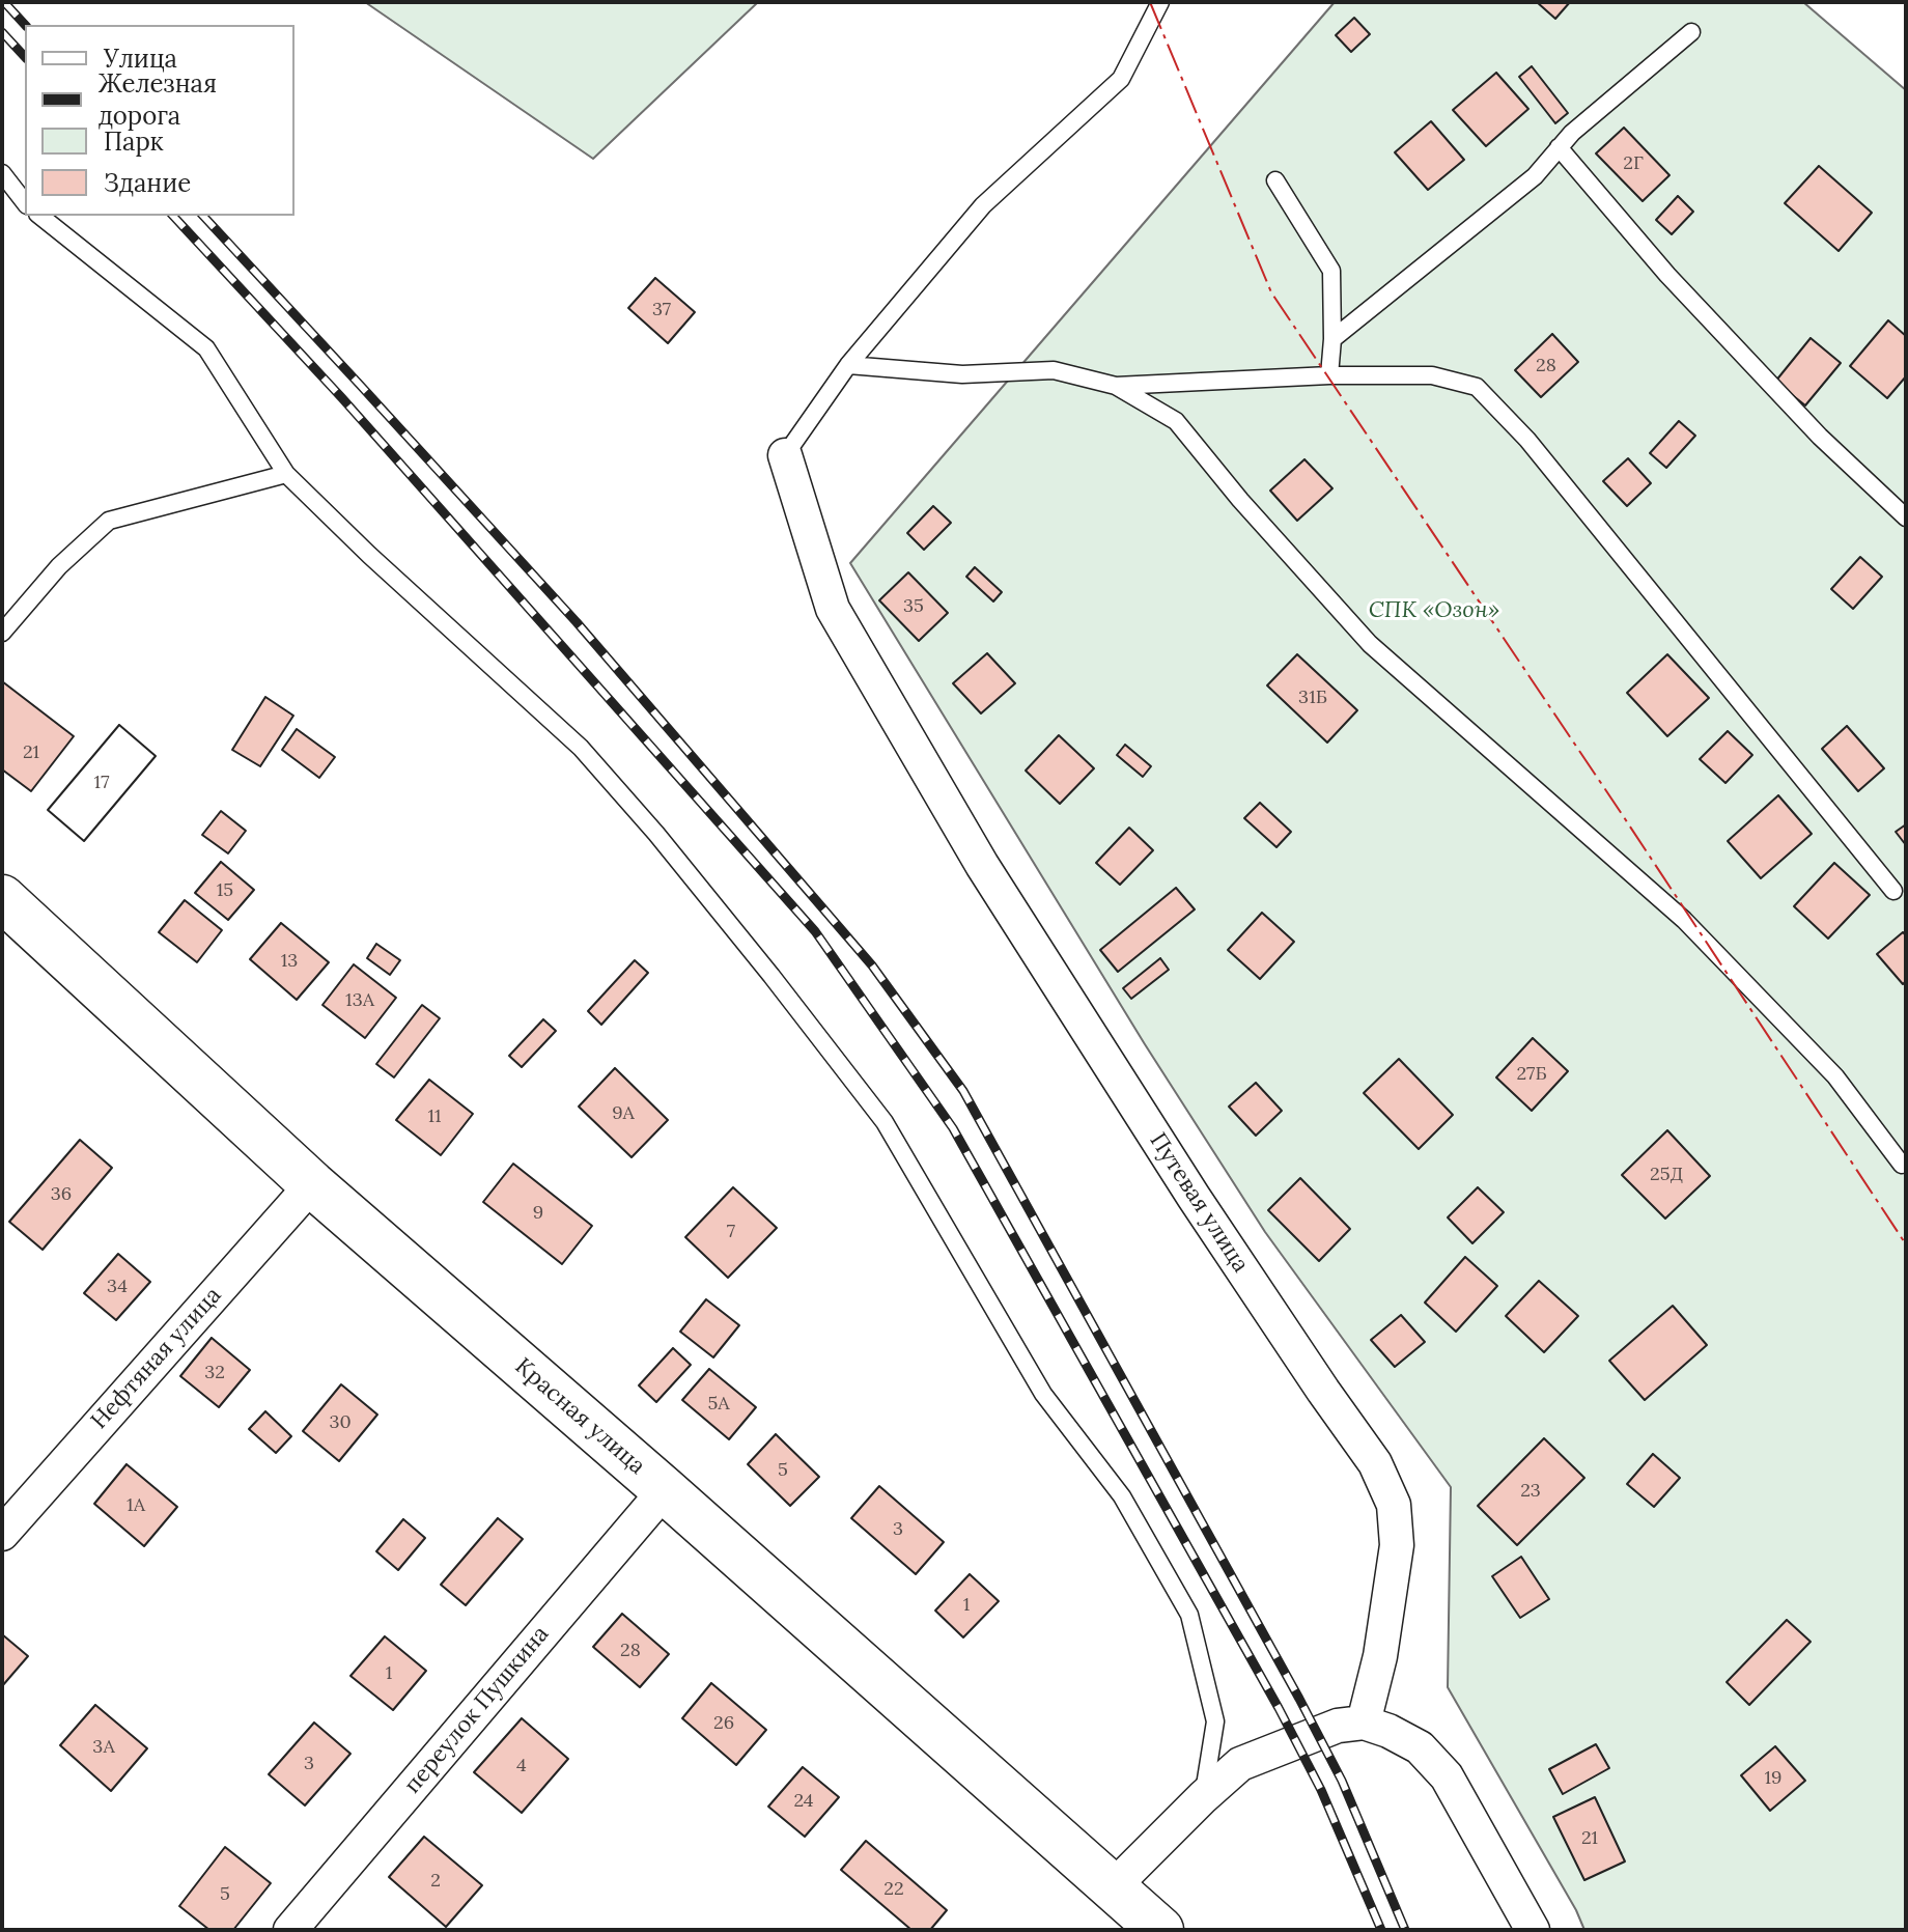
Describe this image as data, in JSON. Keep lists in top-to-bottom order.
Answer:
{
  "streets": {
    "main road": ["Красная улица"],
    "street": ["Путевая улица", "Нефтяная улица", "переулок Пушкина"]
  },
  "crossings": [
    ["Нефтяная улица", "Красная улица"],
    ["Красная улица", "переулок Пушкина"]
  ],
  "parks": ["СПК «Озон»"],
  "house_numbers": [
    "2Г",
    "37",
    "28",
    "35",
    "31Б",
    "21",
    "17",
    "15",
    "13",
    "13А",
    "27Б",
    "9А",
    "11",
    "25Д",
    "36",
    "9",
    "7",
    "34",
    "32",
    "5А",
    "30",
    "5",
    "23",
    "1А",
    "3",
    "1",
    "28",
    "1",
    "26",
    "3А",
    "3",
    "4",
    "19",
    "24",
    "21",
    "2",
    "22",
    "5"
  ],
  "legend": [
    "Улица",
    "Железная дорога",
    "Парк",
    "Здание"
  ]
}
